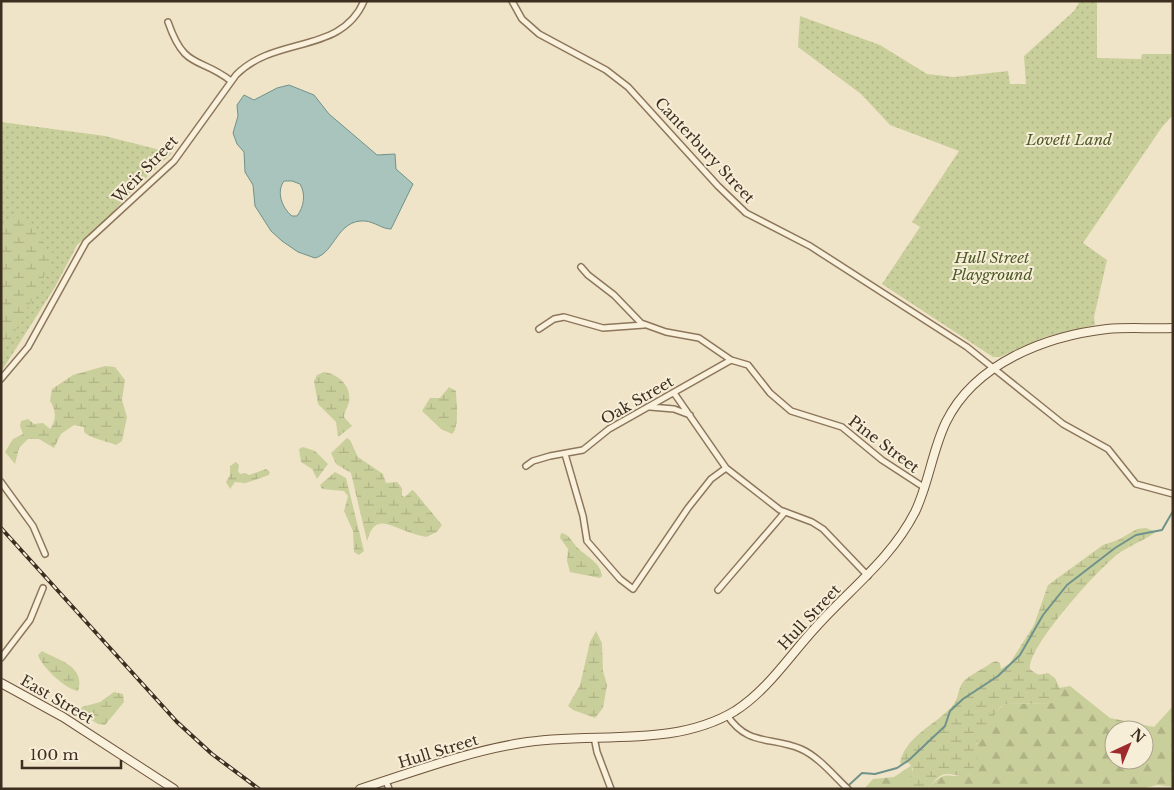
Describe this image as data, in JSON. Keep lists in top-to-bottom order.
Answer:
{
  "streets": {
    "main road": ["Hull Street", "East Street"],
    "street": [
      "Canterbury Street",
      "Weir Street",
      "Oak Street",
      "Pine Street"
    ]
  },
  "crossings": [
    ["Canterbury Street", "Hull Street"],
    ["Oak Street", "Pine Street"],
    ["Pine Street", "Hull Street"]
  ],
  "parks": ["Lovett Land", "Hull Street Playground"],
  "scale_bar": "100 m",
  "north": "top right"
}
